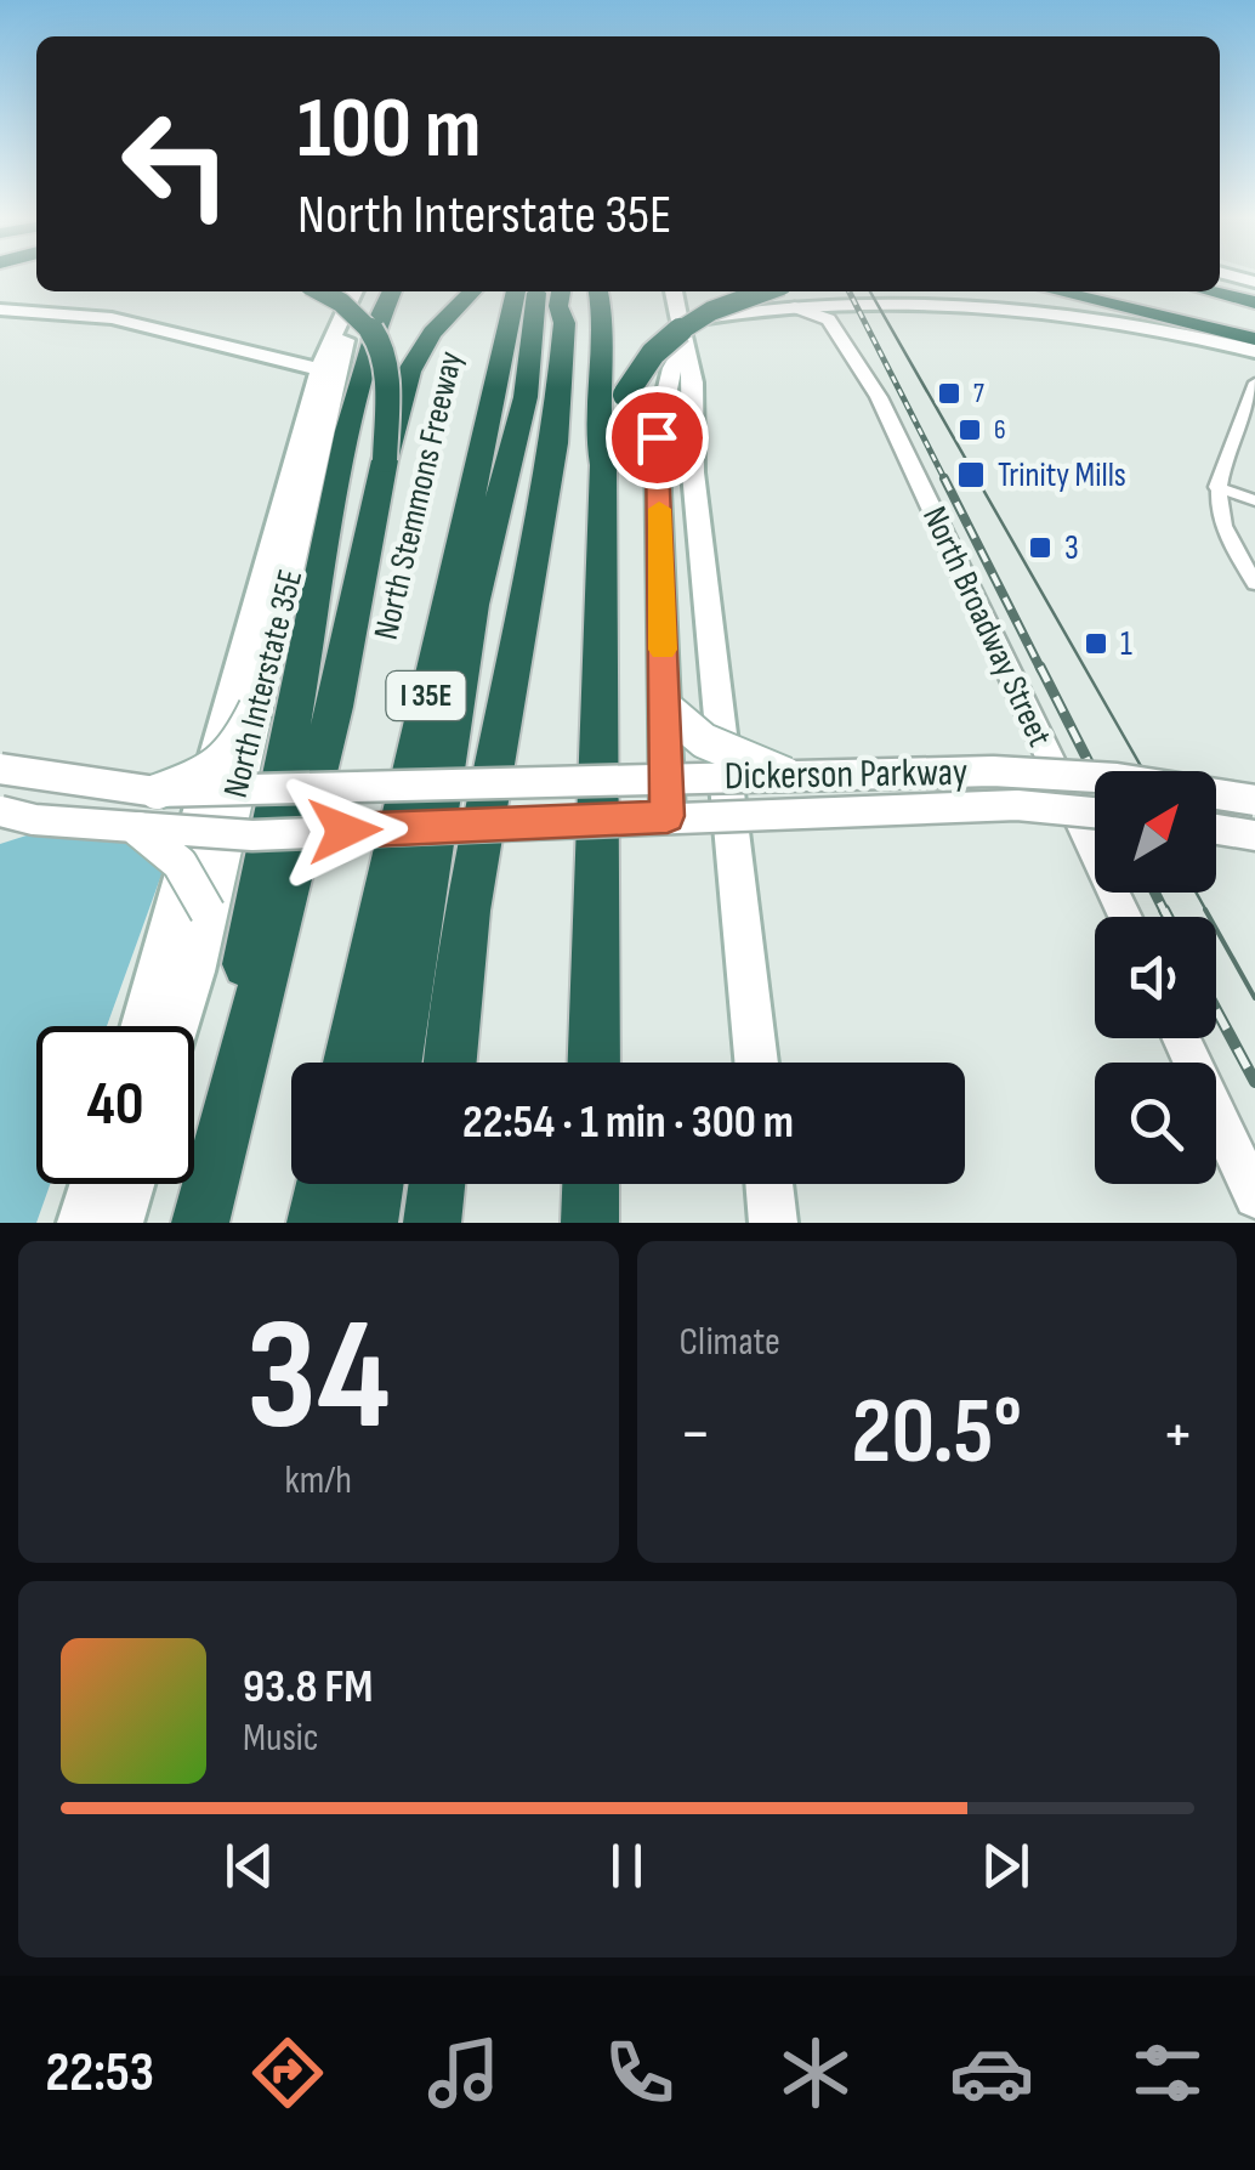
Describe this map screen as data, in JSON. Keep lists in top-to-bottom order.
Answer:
{
  "streets": {
    "highway": ["North Stemmons Freeway", "I 35E"],
    "main road": ["North Interstate 35E"],
    "street": ["North Broadway Street", "Dickerson Parkway"]
  },
  "crossings": [
    ["North Stemmons Freeway", "I 35E"],
    ["North Interstate 35E", "Dickerson Parkway"]
  ],
  "places": {
    "transit": [
      "7",
      "6",
      "Trinity Mills",
      "3",
      "1"
    ]
  },
  "north": "top right",
  "page": {
    "turn": ["100 m", "North Interstate 35E"],
    "limit": "40",
    "trip": "22:54 · 1 min · 300 m",
    "tile": [
      ["34", "km/h"],
      "Climate"
    ],
    "heat": ["−", "20.5°", "+"],
    "song": ["93.8 FM", "Music"],
    "tabs": "22:53"
  }
}
